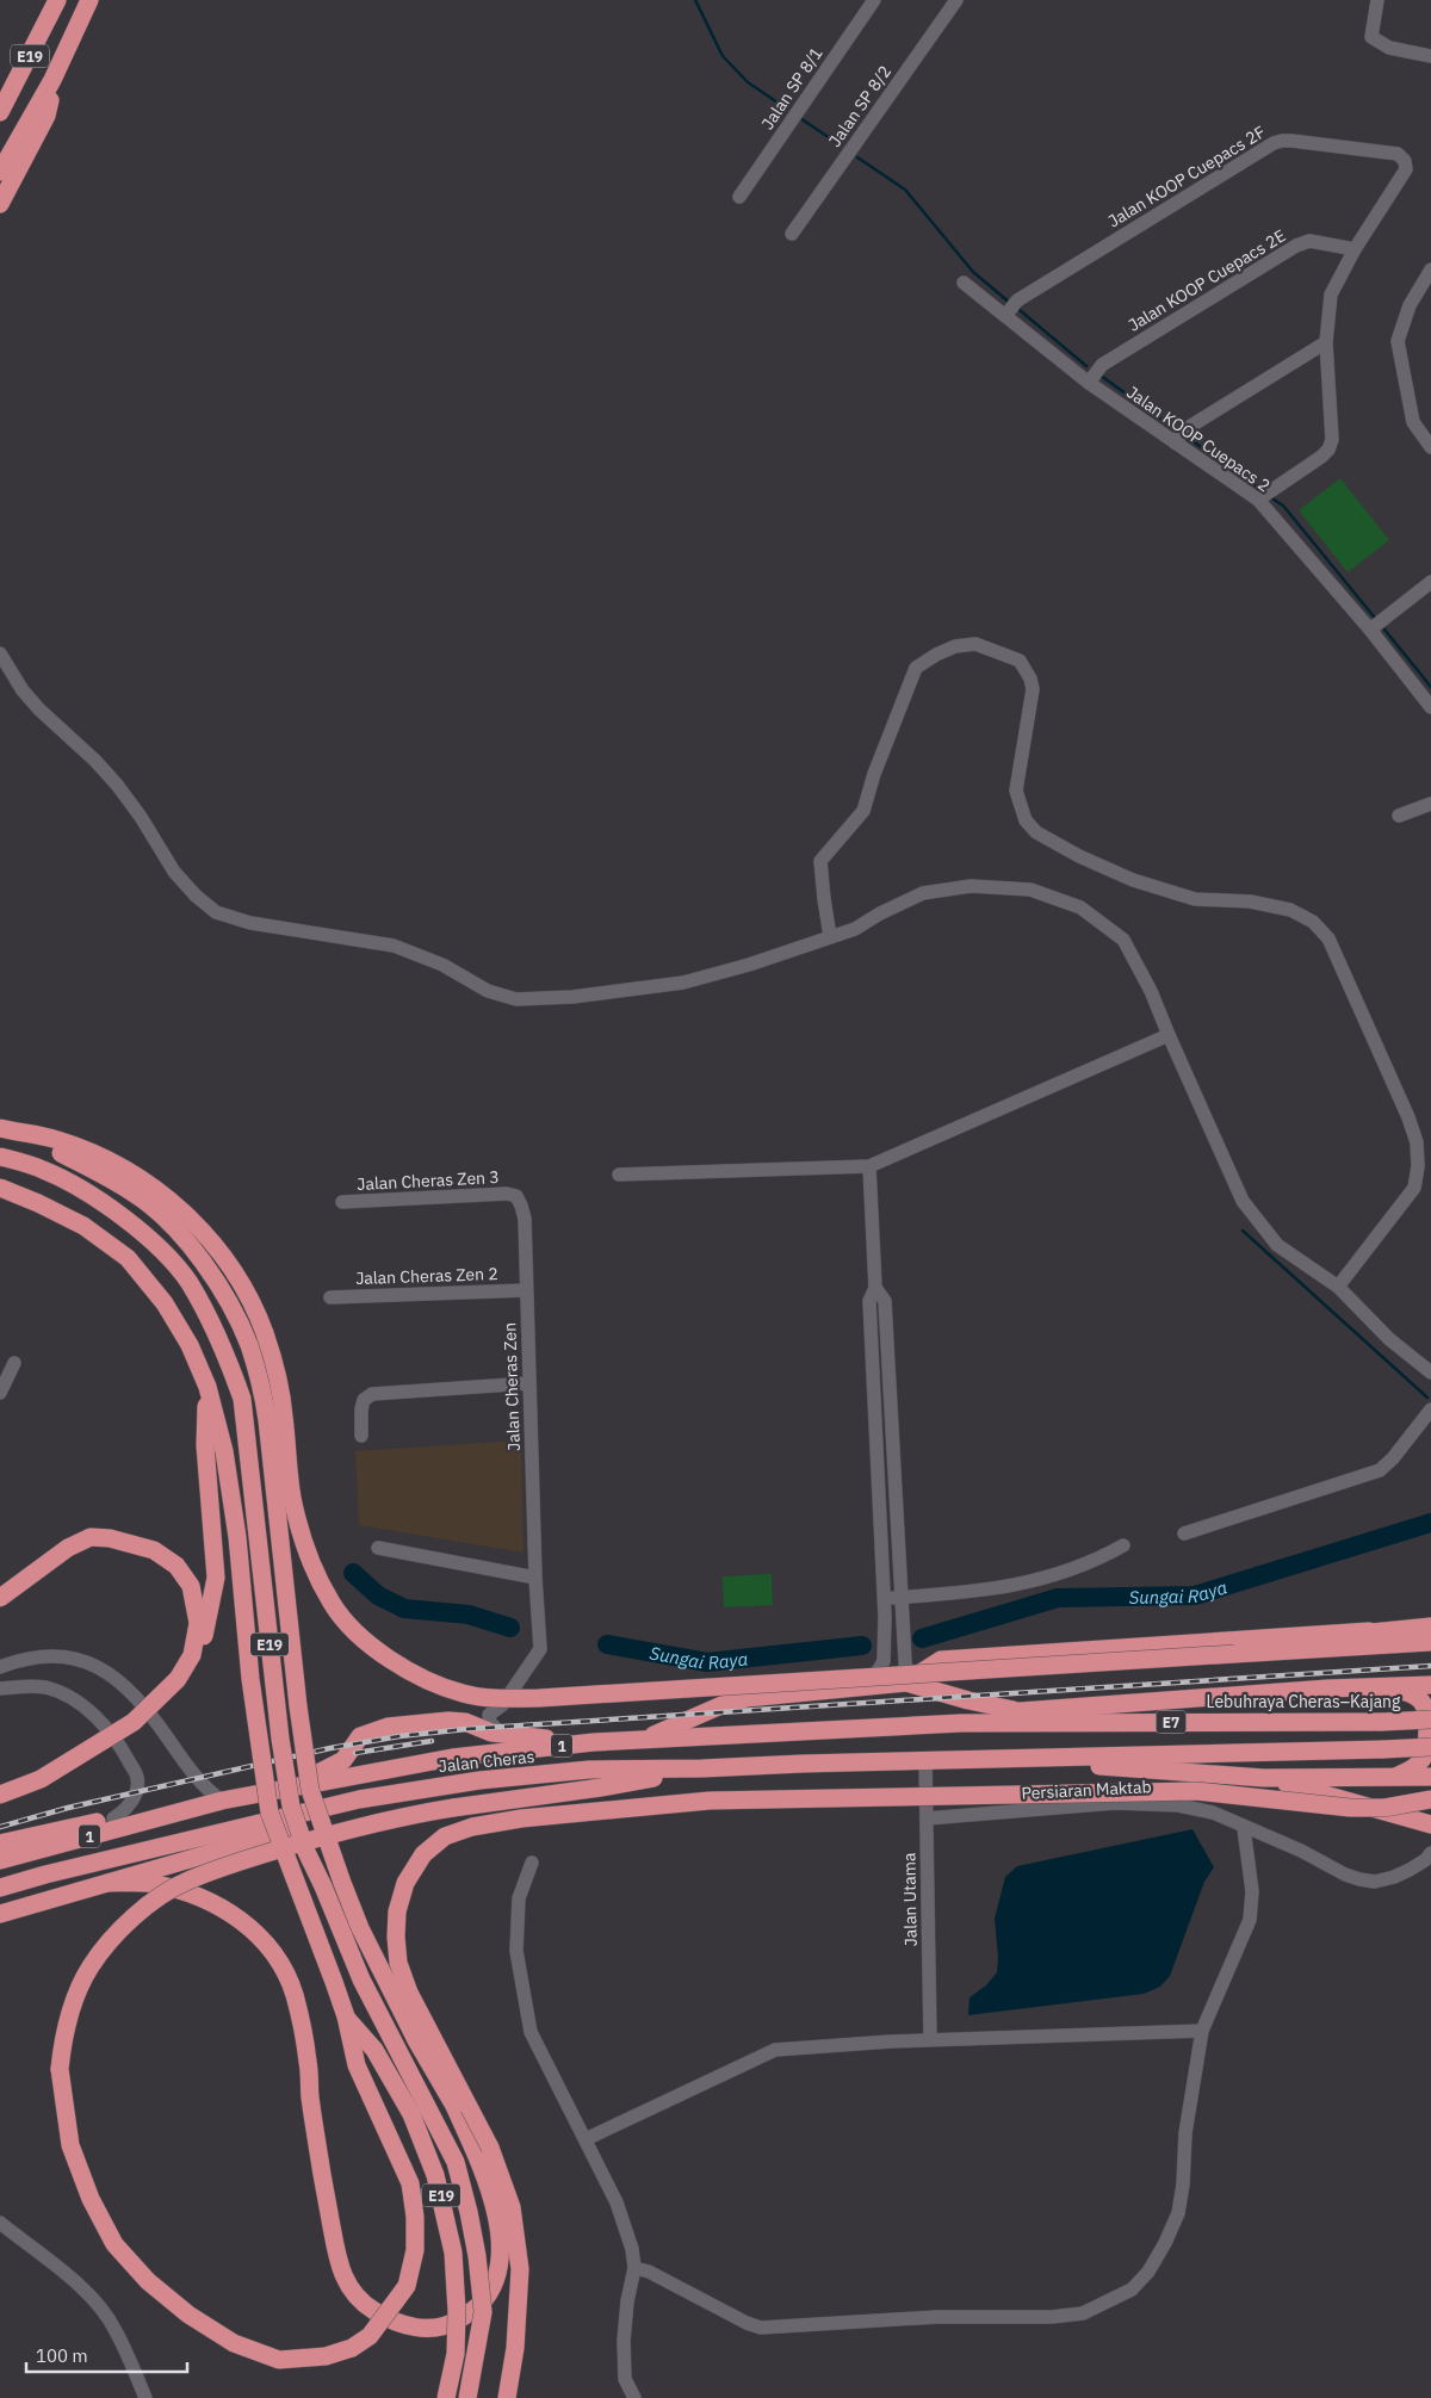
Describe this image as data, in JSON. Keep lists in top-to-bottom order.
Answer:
{
  "streets": {
    "highway": [
      "E19",
      "Lebuhraya Cheras–Kajang",
      "E7",
      "1",
      "Jalan Cheras"
    ],
    "street": [
      "Jalan SP 8/1",
      "Jalan SP 8/2",
      "Jalan KOOP Cuepacs 2F",
      "Jalan KOOP Cuepacs 2E",
      "Jalan KOOP Cuepacs 2",
      "Jalan Cheras Zen 3",
      "Jalan Cheras Zen 2",
      "Jalan Cheras Zen",
      "Persiaran Maktab",
      "Jalan Utama"
    ]
  },
  "crossings": [
    ["Jalan KOOP Cuepacs 2F", "Jalan KOOP Cuepacs 2E"],
    ["Jalan KOOP Cuepacs 2F", "Jalan KOOP Cuepacs 2"],
    ["Jalan KOOP Cuepacs 2E", "Jalan KOOP Cuepacs 2"],
    ["Jalan Cheras Zen 3", "Jalan Cheras Zen"],
    ["Jalan Cheras Zen 2", "Jalan Cheras Zen"],
    ["Lebuhraya Cheras–Kajang", "Jalan Cheras"],
    ["E7", "Jalan Cheras"],
    ["Jalan Cheras", "Jalan Utama"],
    ["Persiaran Maktab", "Jalan Utama"]
  ],
  "water": ["Sungai Raya"],
  "scale_bar": "100 m"
}
